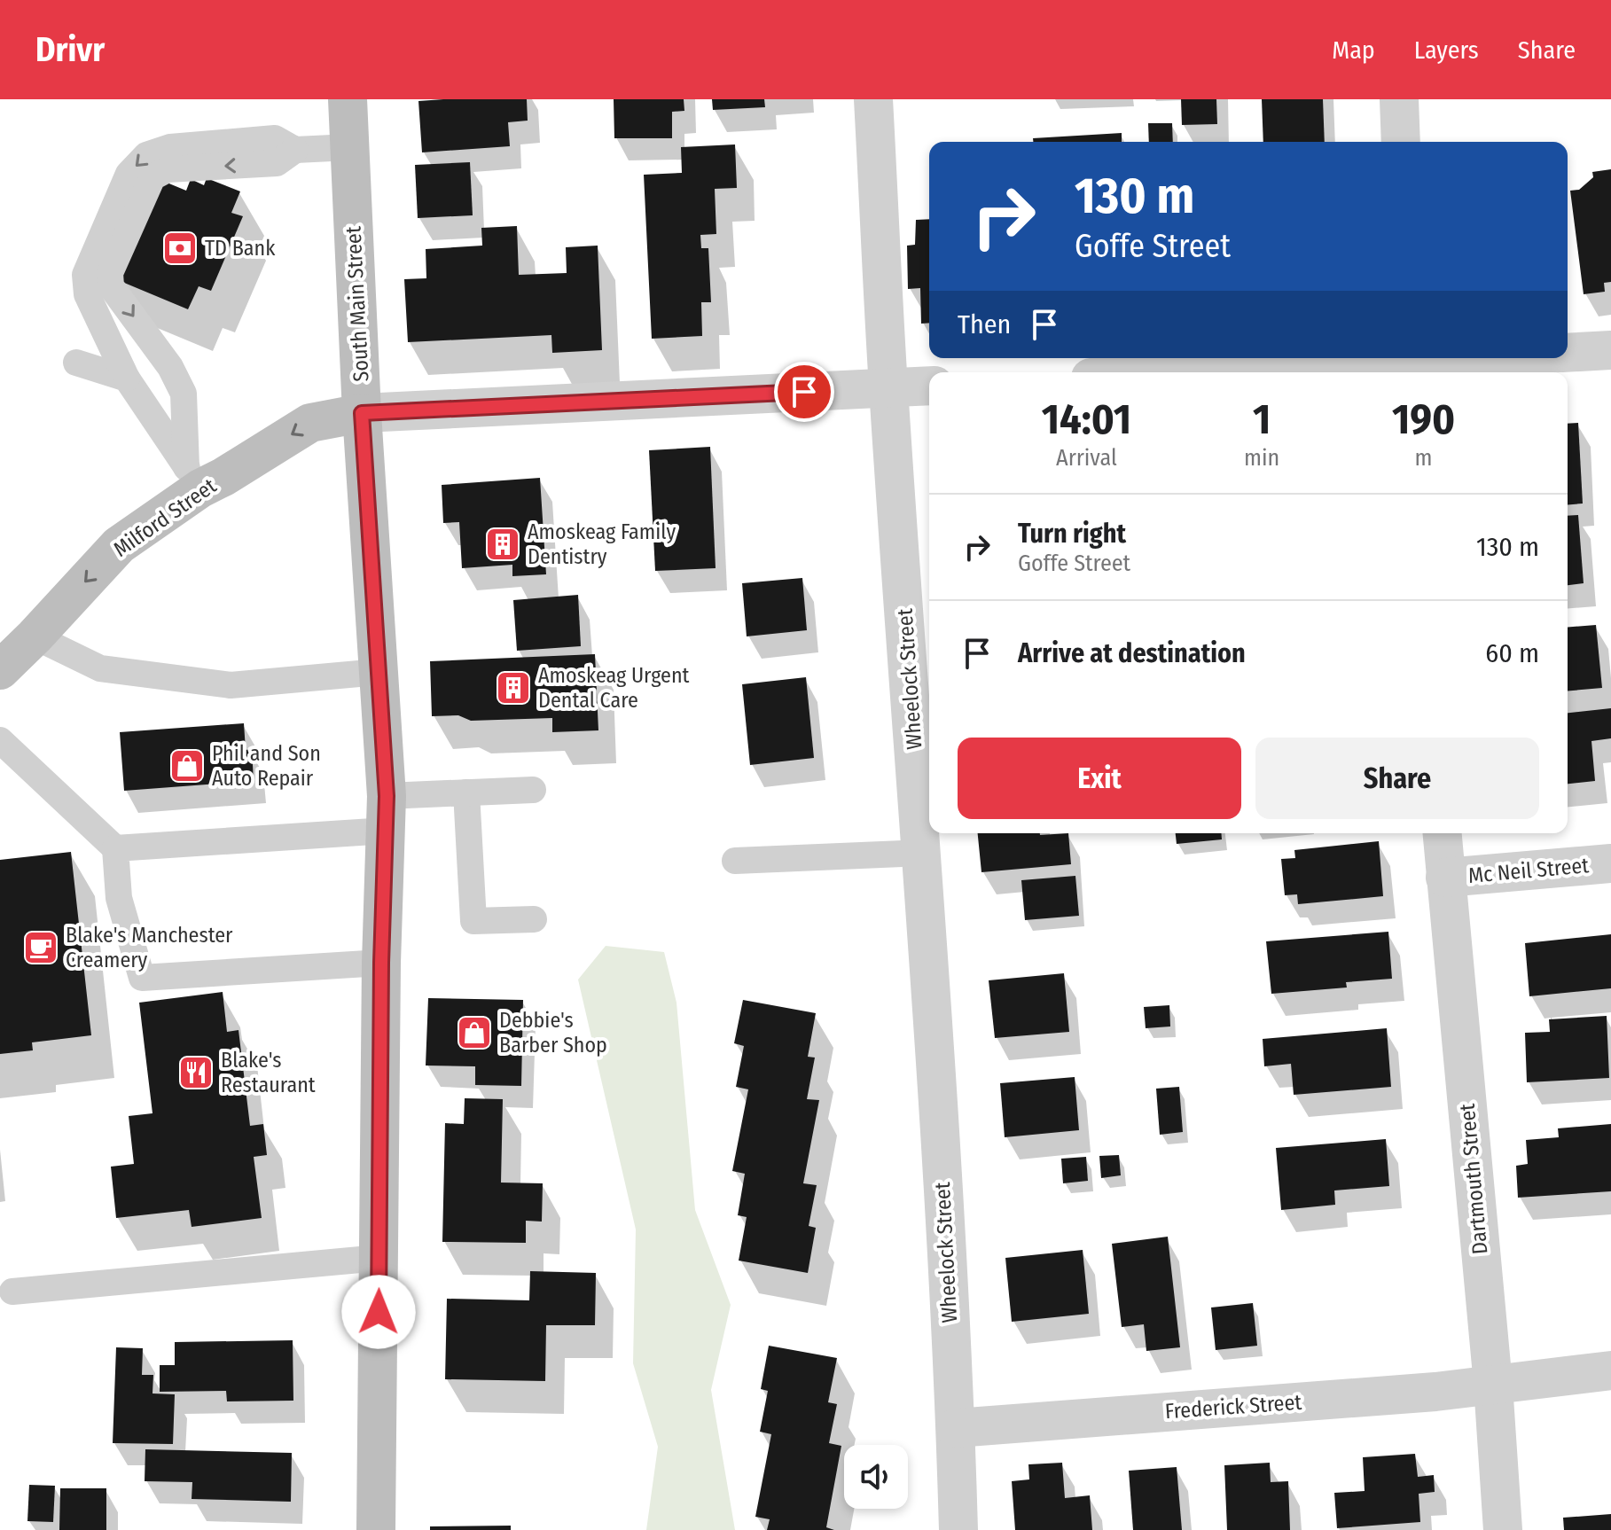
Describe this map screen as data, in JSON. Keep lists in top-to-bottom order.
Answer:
{
  "streets": {
    "main road": ["South Main Street", "Milford Street"],
    "street": [
      "Wheelock Street",
      "Mc Neil Street",
      "Dartmouth Street",
      "Frederick Street"
    ]
  },
  "crossings": [
    ["South Main Street", "Milford Street"],
    ["Wheelock Street", "Frederick Street"],
    ["Mc Neil Street", "Dartmouth Street"],
    ["Dartmouth Street", "Frederick Street"]
  ],
  "one_way": ["Milford Street"],
  "places": {
    "bank": ["TD Bank"],
    "building": ["Amoskeag Family Dentistry", "Amoskeag Urgent Dental Care"],
    "shop": ["Phil and Son Auto Repair", "Debbie's Barber Shop"],
    "cafe": ["Blake's Manchester Creamery"],
    "restaurant": ["Blake's Restaurant"]
  },
  "page": {
    "header": "Drivr",
    "nav": ["Map", "Layers", "Share"],
    "turn": ["130 m", "Goffe Street"],
    "then": "Then",
    "eta": [
      "14:01",
      "Arrival",
      "1",
      "min",
      "190",
      "m"
    ],
    "list": [
      {
        "name": "Turn right",
        "note": "Goffe Street",
        "value": "130 m"
      },
      {
        "name": "Arrive at destination",
        "value": "60 m"
      }
    ],
    "buttons": ["Exit", "Share"]
  }
}
